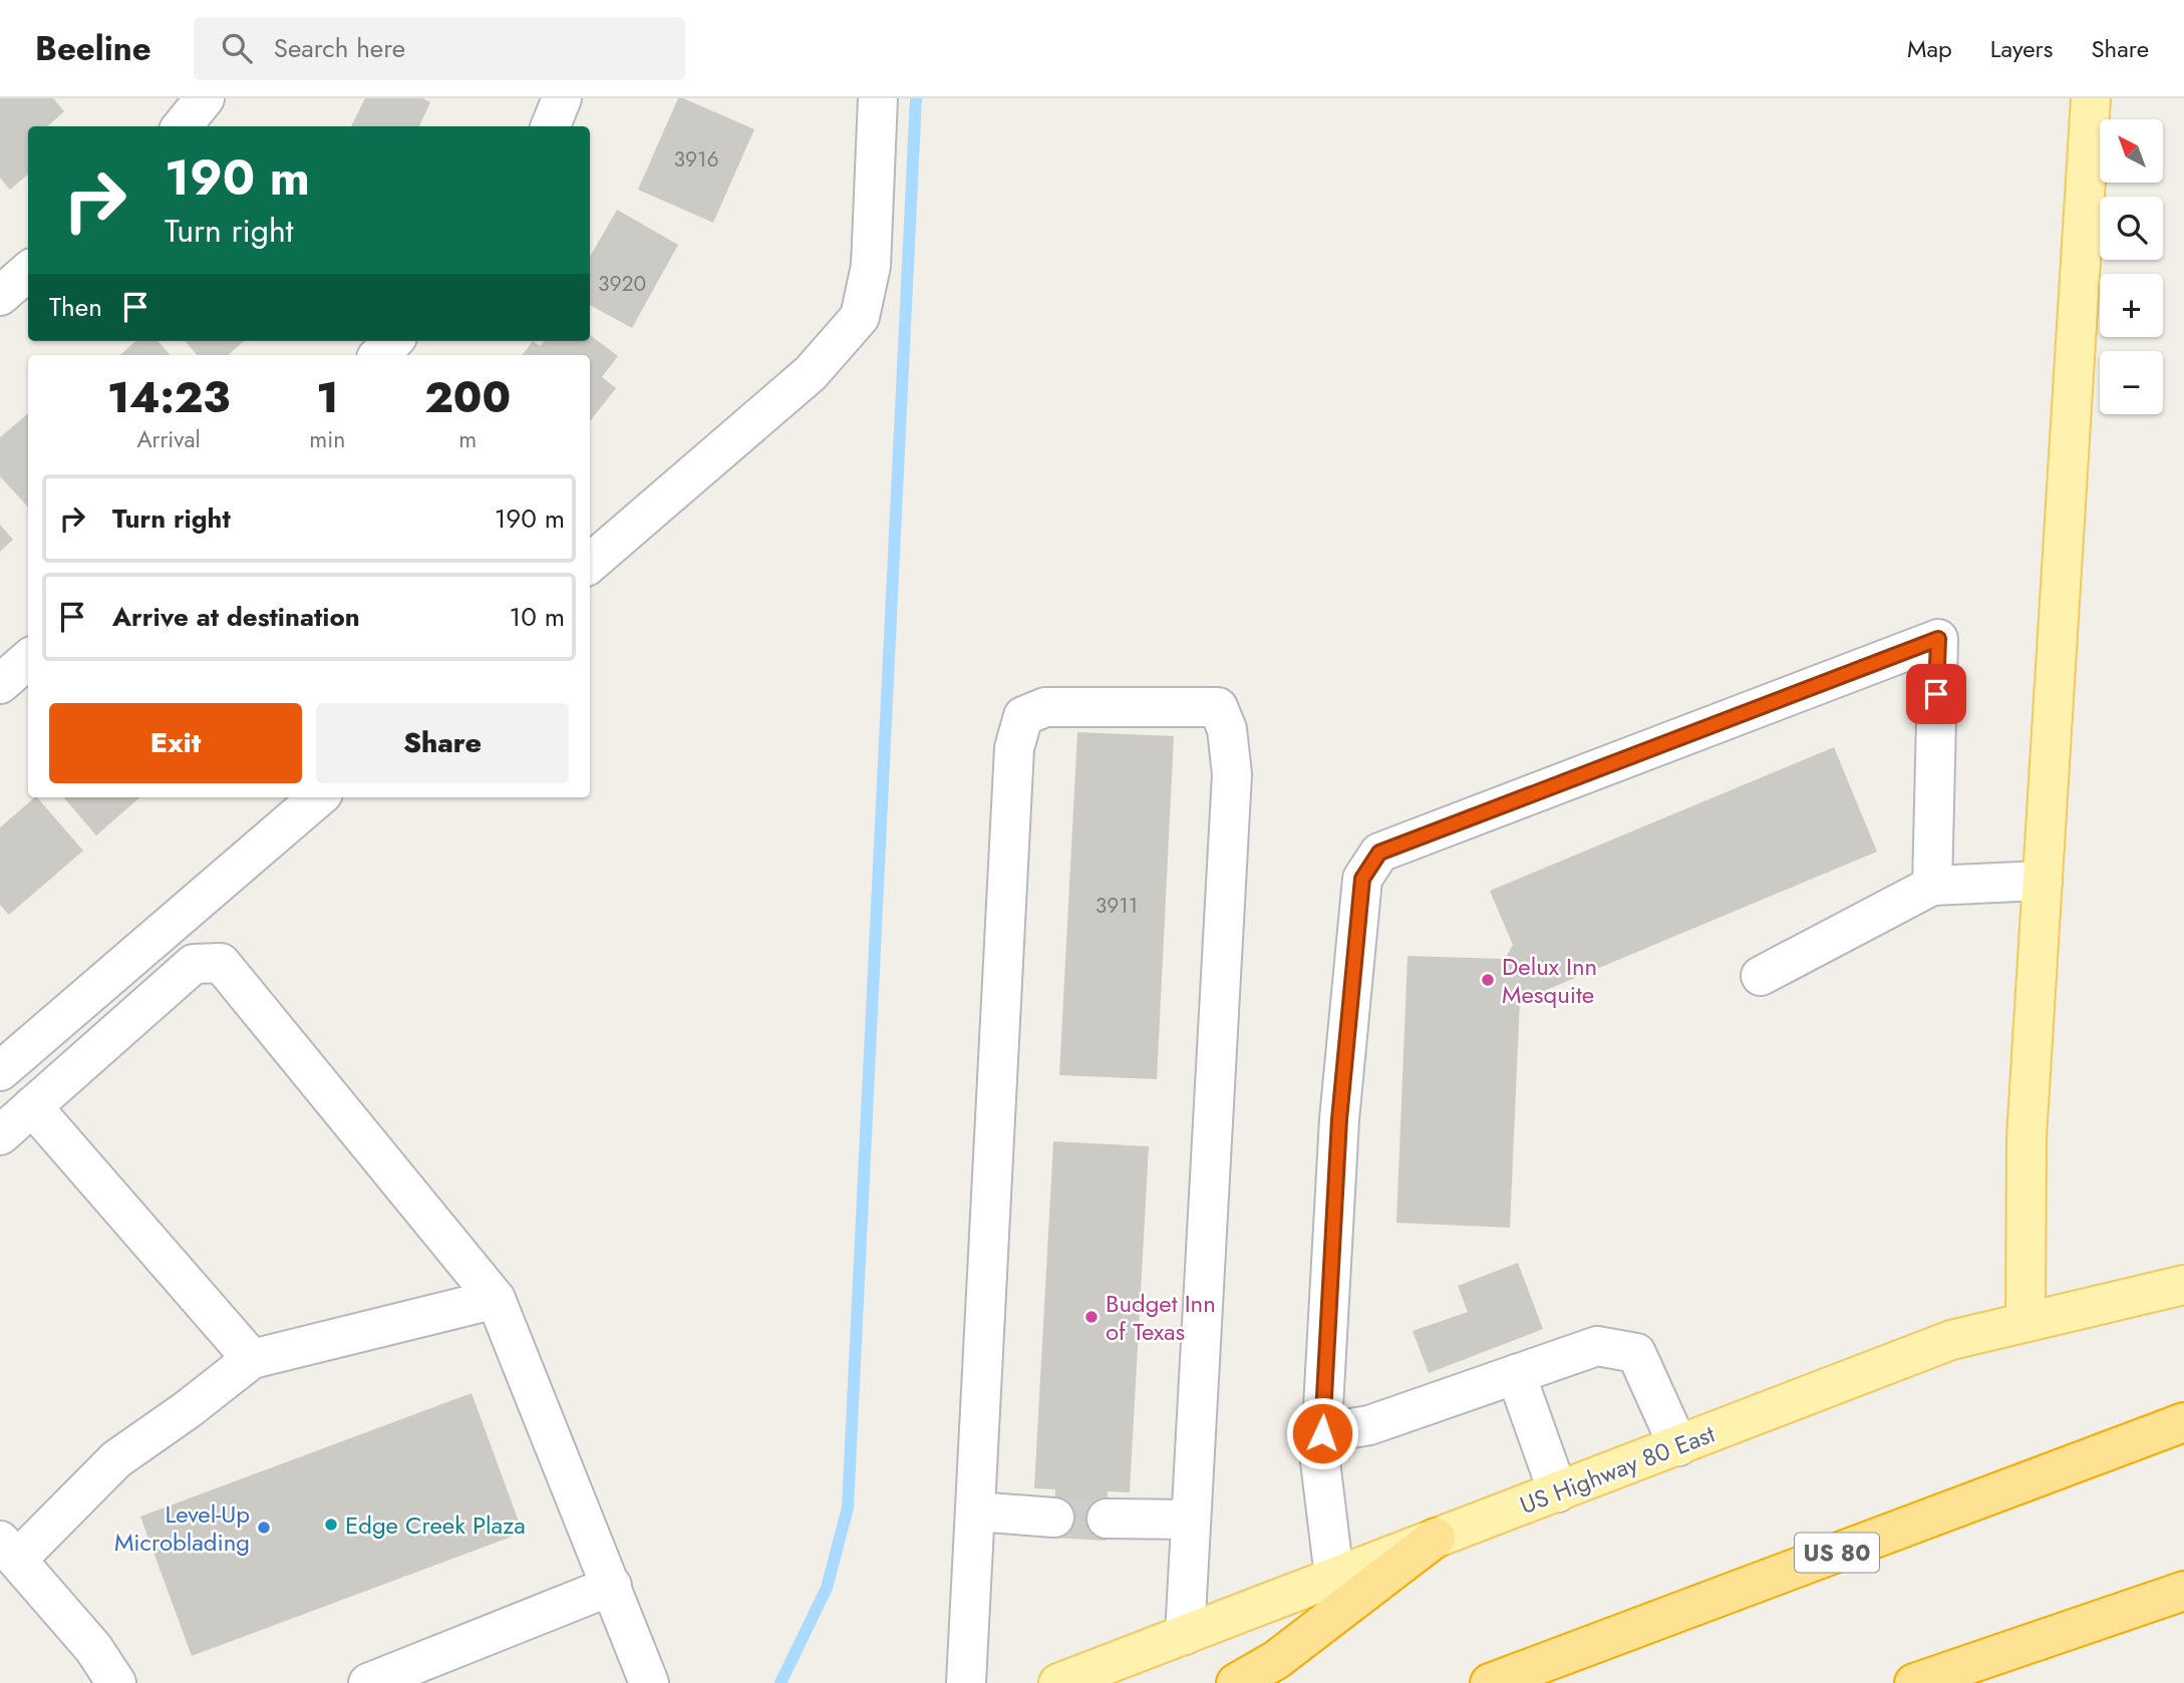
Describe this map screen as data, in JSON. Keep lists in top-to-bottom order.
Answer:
{
  "streets": {
    "highway": ["US 80"],
    "main road": ["US Highway 80 East"]
  },
  "places": [
    "Delux Inn Mesquite",
    "Budget Inn of Texas",
    "Edge Creek Plaza",
    "Level-Up Microblading"
  ],
  "house_numbers": ["3916", "3920", "3911"],
  "north": "top left",
  "page": {
    "header": "Beeline",
    "search": "Search here",
    "nav": ["Map", "Layers", "Share"],
    "map_buttons": ["+", "−"],
    "turn": ["190 m", "Turn right"],
    "then": "Then",
    "eta": [
      "14:23",
      "Arrival",
      "1",
      "min",
      "200",
      "m"
    ],
    "list": [
      {
        "name": "Turn right",
        "value": "190 m"
      },
      {
        "name": "Arrive at destination",
        "value": "10 m"
      }
    ],
    "buttons": ["Exit", "Share"]
  }
}
